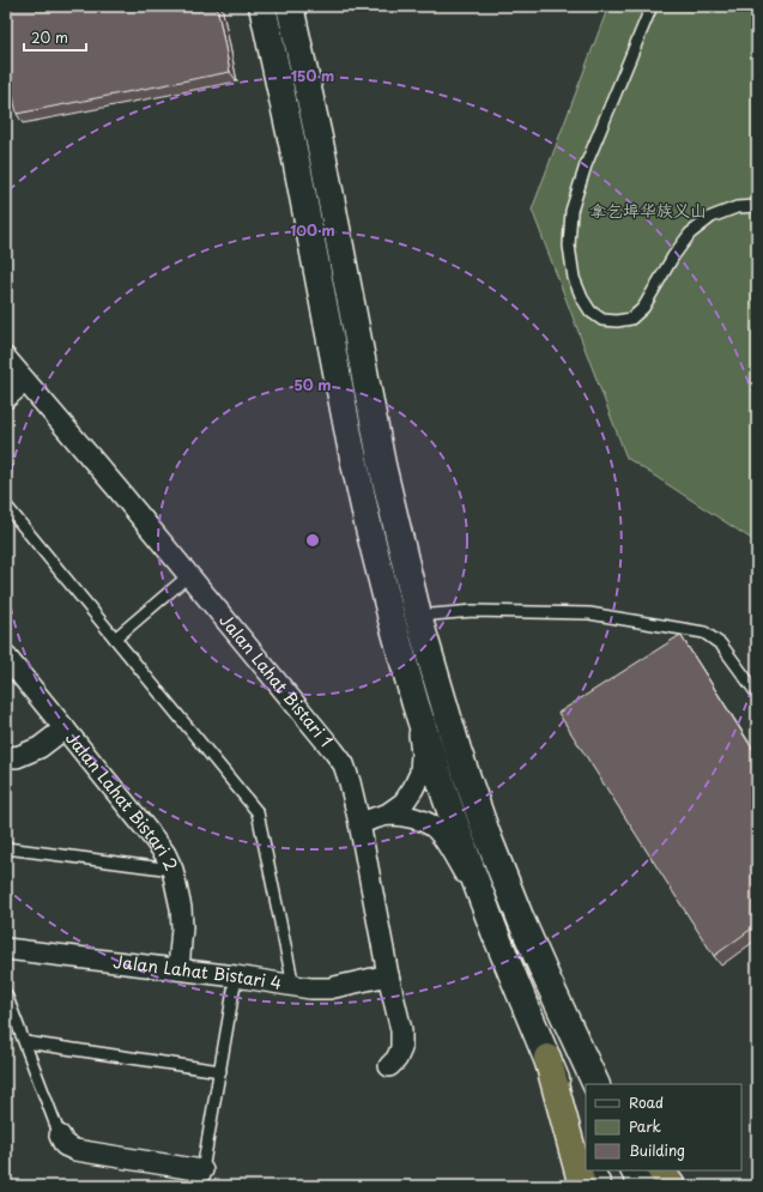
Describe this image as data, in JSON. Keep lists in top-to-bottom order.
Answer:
{
  "streets": {
    "street": ["Jalan Lahat Bistari 1", "Jalan Lahat Bistari 2", "Jalan Lahat Bistari 4"]
  },
  "crossings": [
    ["Jalan Lahat Bistari 1", "Jalan Lahat Bistari 4"],
    ["Jalan Lahat Bistari 2", "Jalan Lahat Bistari 4"]
  ],
  "parks": ["拿乞埠华族义山"],
  "legend": ["Road", "Park", "Building"],
  "scale_bar": "20 m",
  "rings": ["150 m", "100 m", "50 m"]
}
